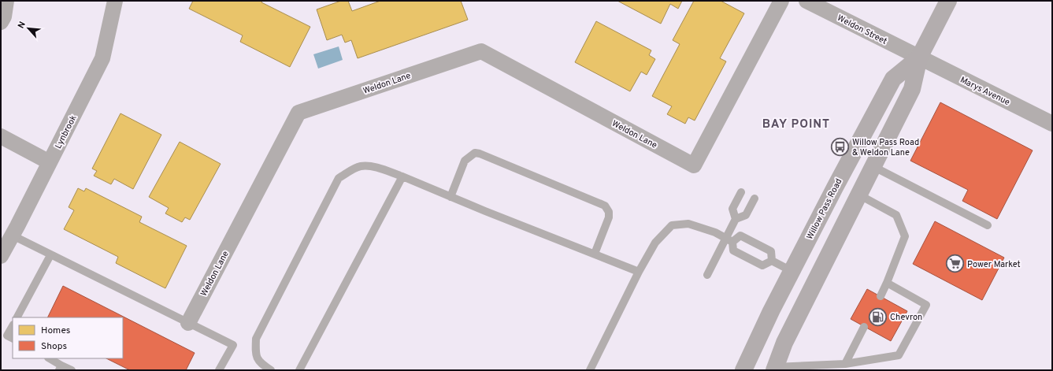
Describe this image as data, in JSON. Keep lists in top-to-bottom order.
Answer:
{
  "streets": {
    "main road": ["Willow Pass Road"],
    "street": [
      "Weldon Street",
      "Weldon Lane",
      "Marys Avenue",
      "Lynbrook"
    ]
  },
  "crossings": [
    ["Weldon Street", "Marys Avenue"],
    ["Weldon Street", "Willow Pass Road"],
    ["Marys Avenue", "Willow Pass Road"]
  ],
  "districts": ["BAY POINT"],
  "places": {
    "bus stop": ["Willow Pass Road & Weldon Lane"],
    "supermarket": ["Power Market"],
    "fuel station": ["Chevron"]
  },
  "legend": ["Homes", "Shops"],
  "north": "top left"
}
